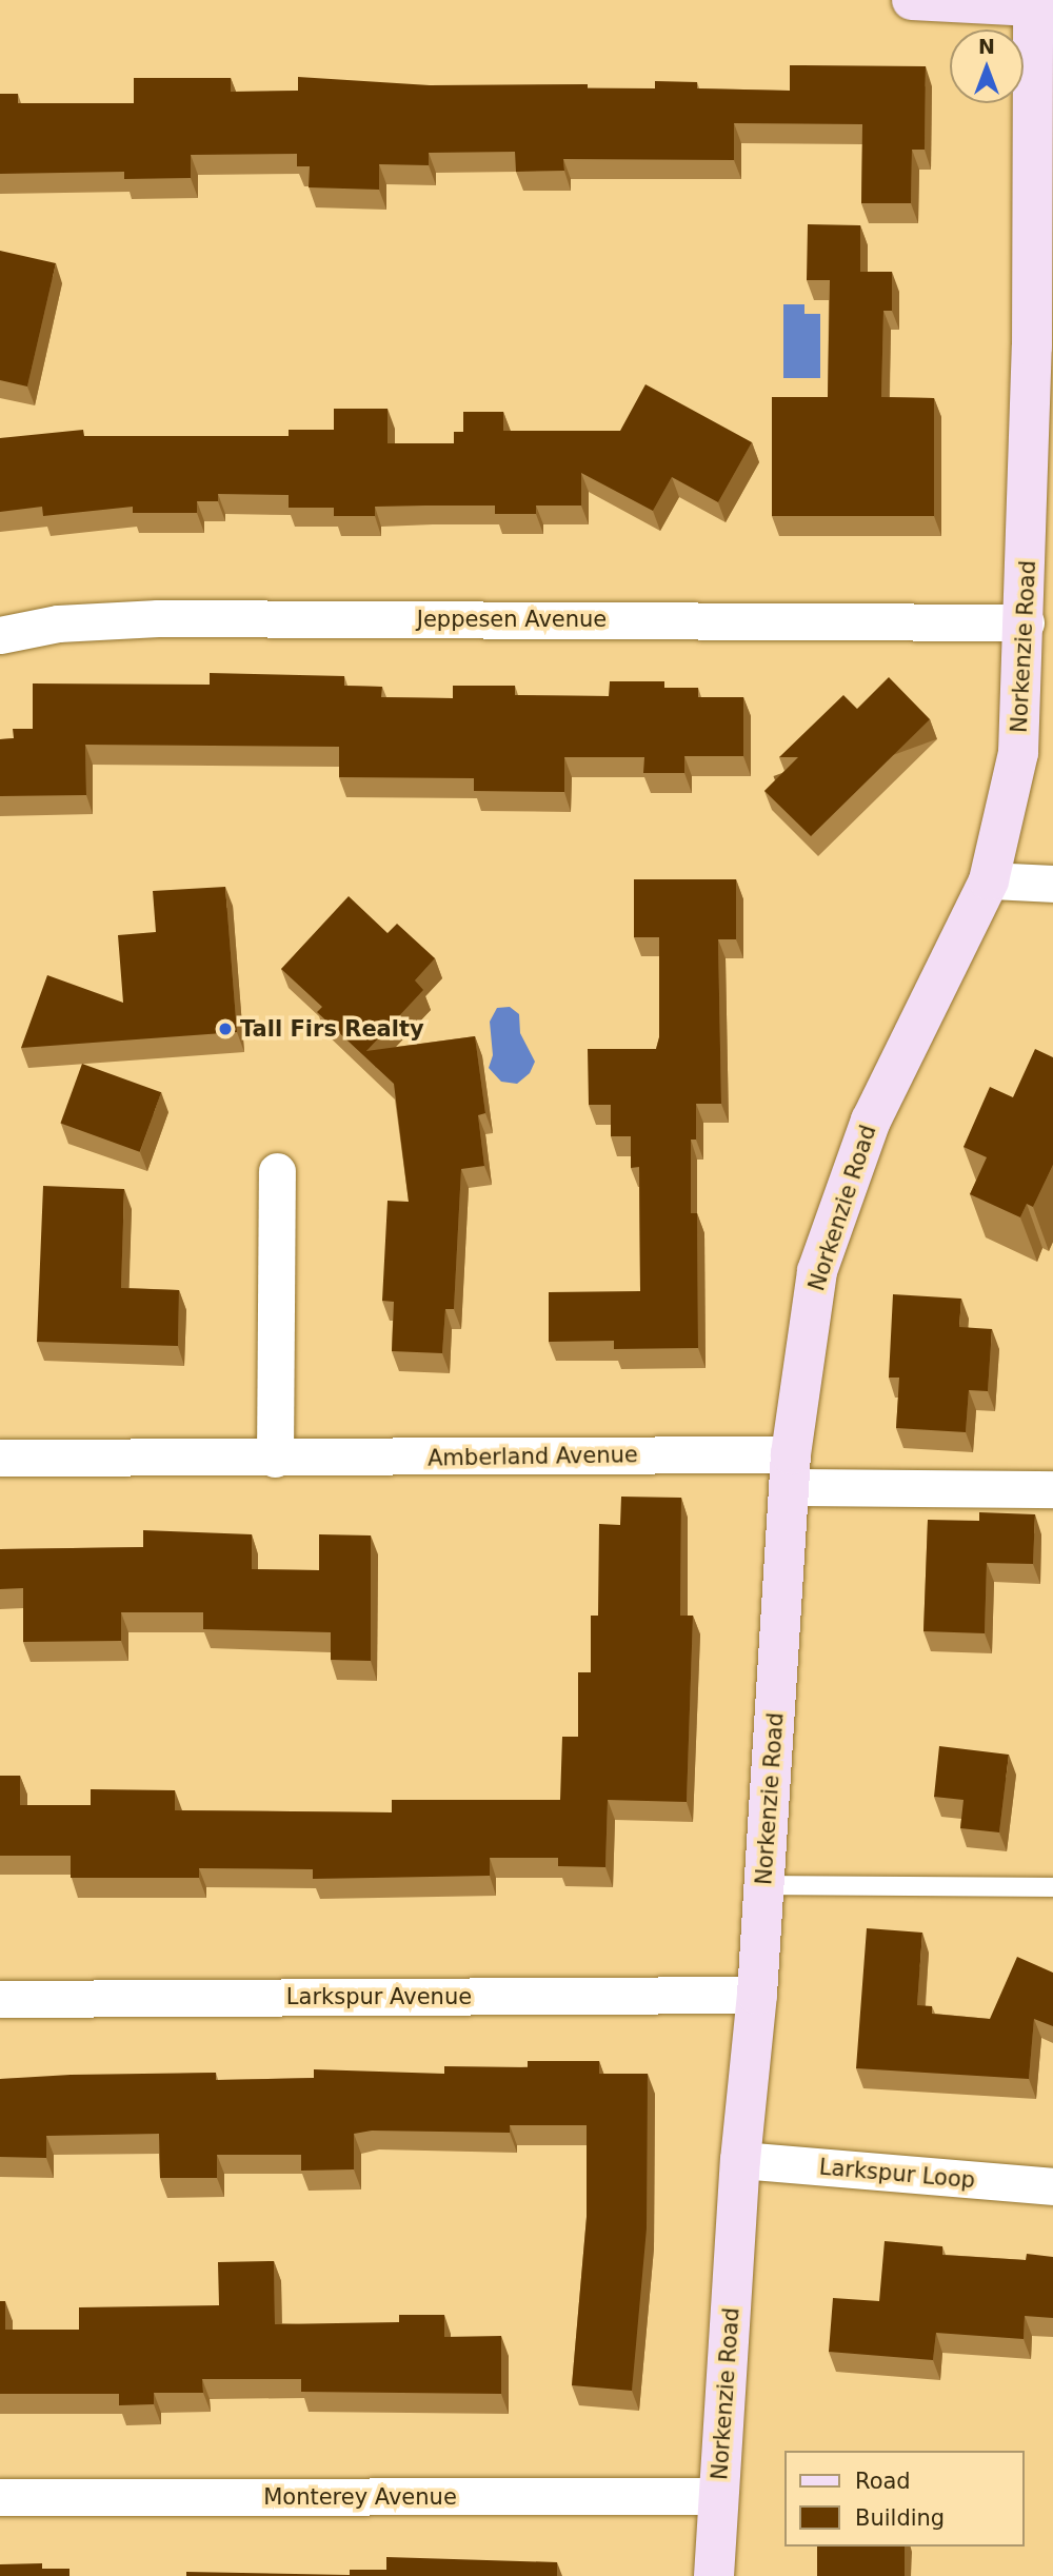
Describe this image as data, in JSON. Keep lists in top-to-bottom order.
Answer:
{
  "streets": {
    "street": [
      "Jeppesen Avenue",
      "Norkenzie Road",
      "Amberland Avenue",
      "Larkspur Avenue",
      "Larkspur Loop",
      "Monterey Avenue"
    ]
  },
  "crossings": [
    ["Jeppesen Avenue", "Norkenzie Road"],
    ["Norkenzie Road", "Amberland Avenue"],
    ["Norkenzie Road", "Larkspur Avenue"],
    ["Norkenzie Road", "Larkspur Loop"],
    ["Norkenzie Road", "Monterey Avenue"]
  ],
  "places": ["Tall Firs Realty"],
  "legend": ["Road", "Building"],
  "north": "top"
}
